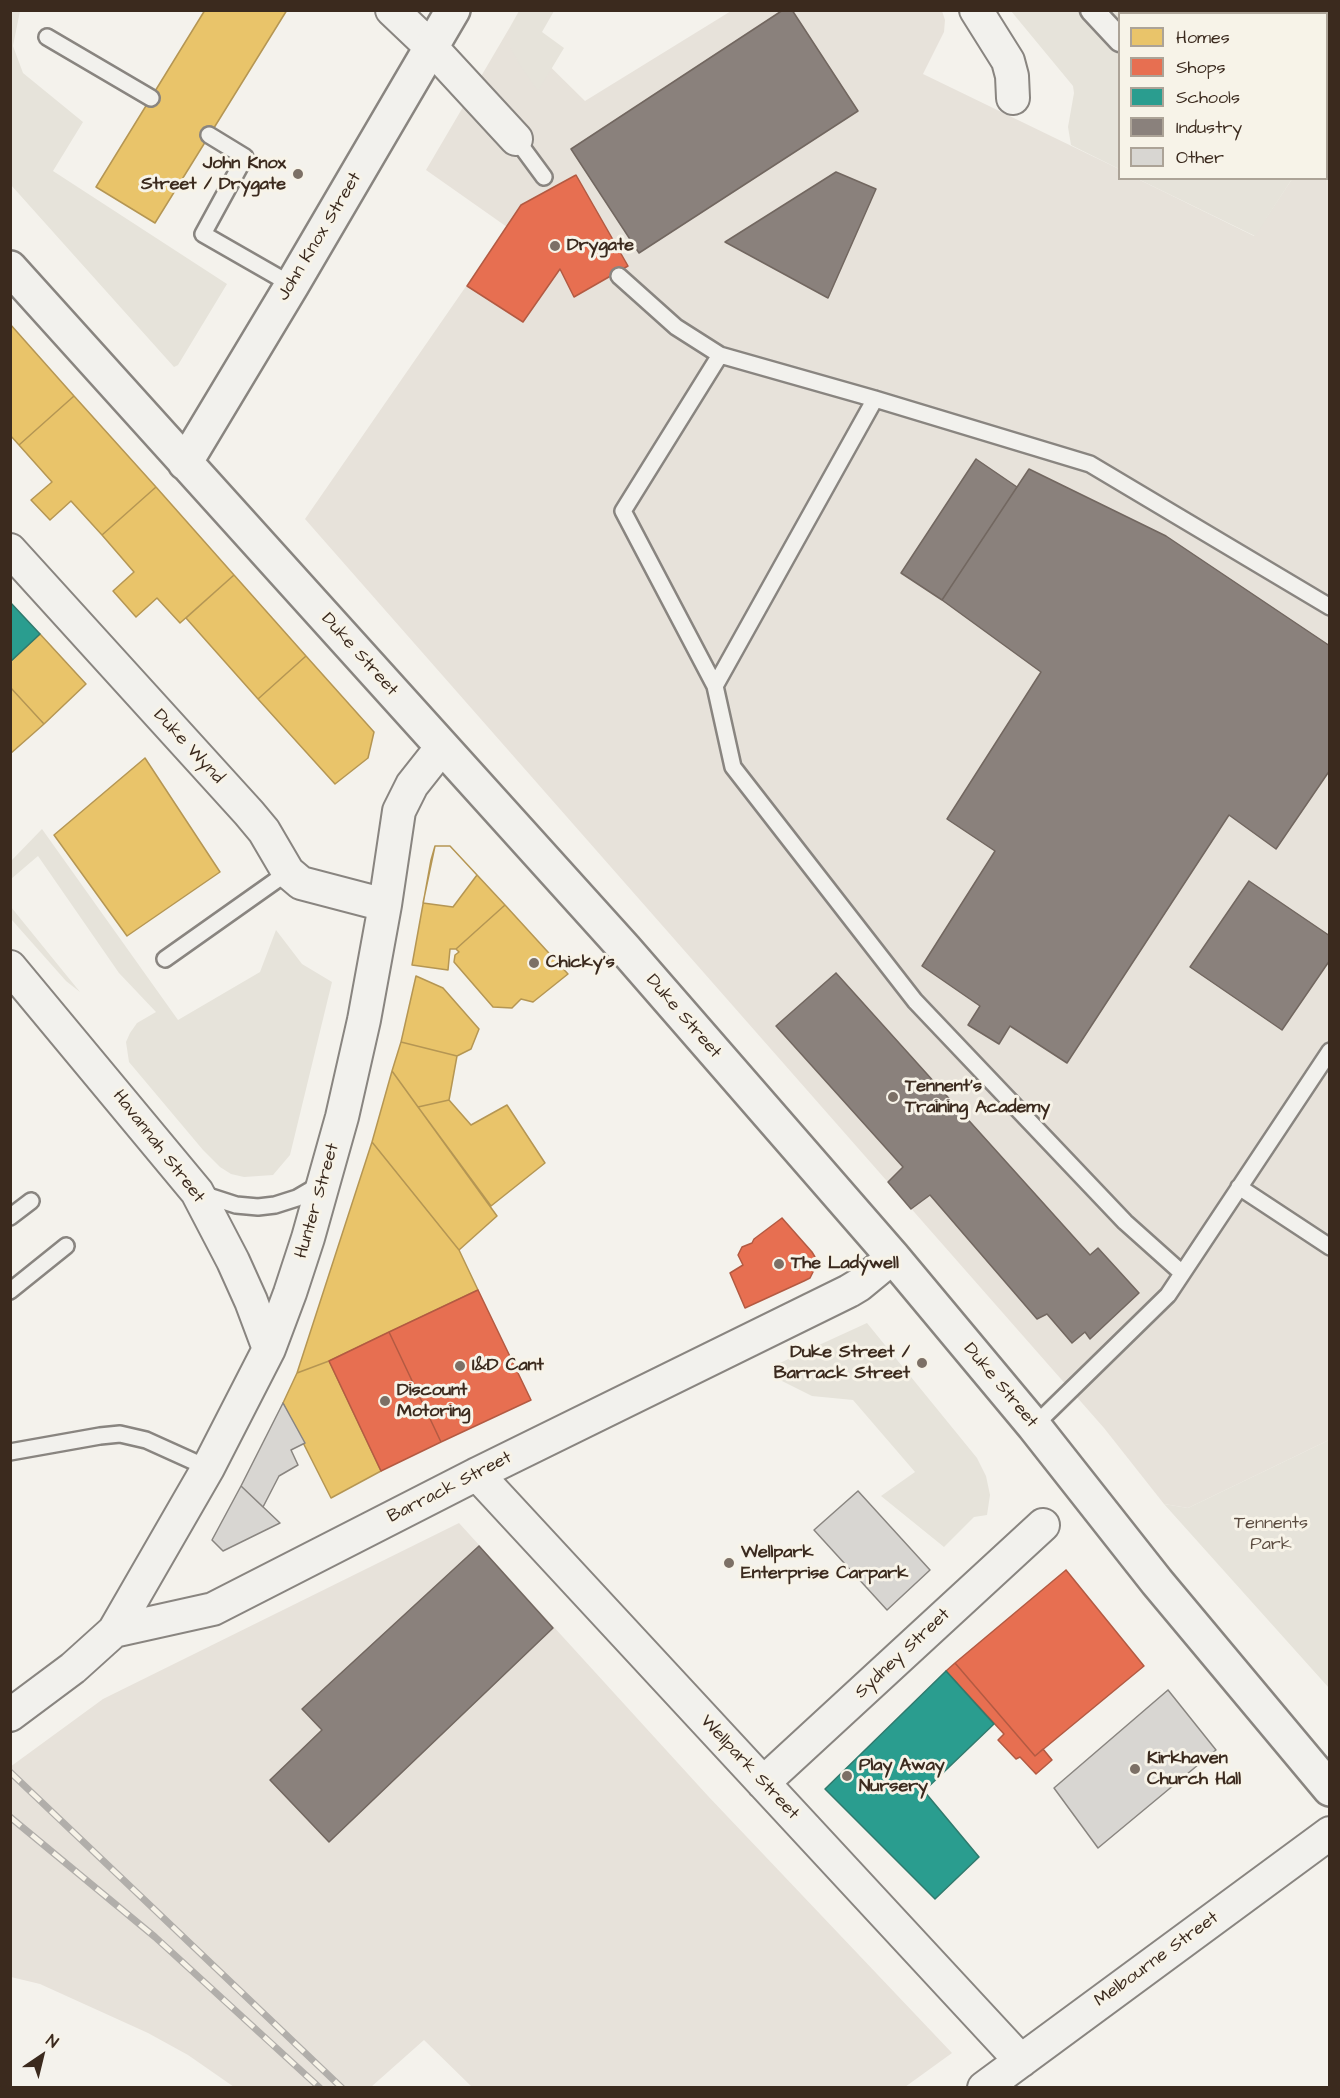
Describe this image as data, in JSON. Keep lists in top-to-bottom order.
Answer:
{
  "streets": {
    "street": [
      "John Knox Street",
      "Duke Street",
      "Duke Wynd",
      "Havannah Street",
      "Hunter Street",
      "Barrack Street",
      "Sydney Street",
      "Wellpark Street",
      "Melbourne Street"
    ]
  },
  "crossings": [
    ["John Knox Street", "Duke Street"],
    ["Duke Street", "Hunter Street"],
    ["Duke Street", "Barrack Street"],
    ["Havannah Street", "Hunter Street"],
    ["Hunter Street", "Barrack Street"],
    ["Barrack Street", "Wellpark Street"],
    ["Sydney Street", "Wellpark Street"],
    ["Wellpark Street", "Melbourne Street"]
  ],
  "parks": ["Tennents Park"],
  "places": [
    "John Knox Street / Drygate",
    "Drygate",
    "Chicky's",
    "Tennent's Training Academy",
    "The Ladywell",
    "Duke Street / Barrack Street",
    "I&D Cant",
    "Discount Motoring",
    "Wellpark Enterprise Carpark",
    "Kirkhaven Church Hall",
    "Play Away Nursery"
  ],
  "legend": [
    "Homes",
    "Shops",
    "Schools",
    "Industry",
    "Other"
  ],
  "north": "top right"
}
